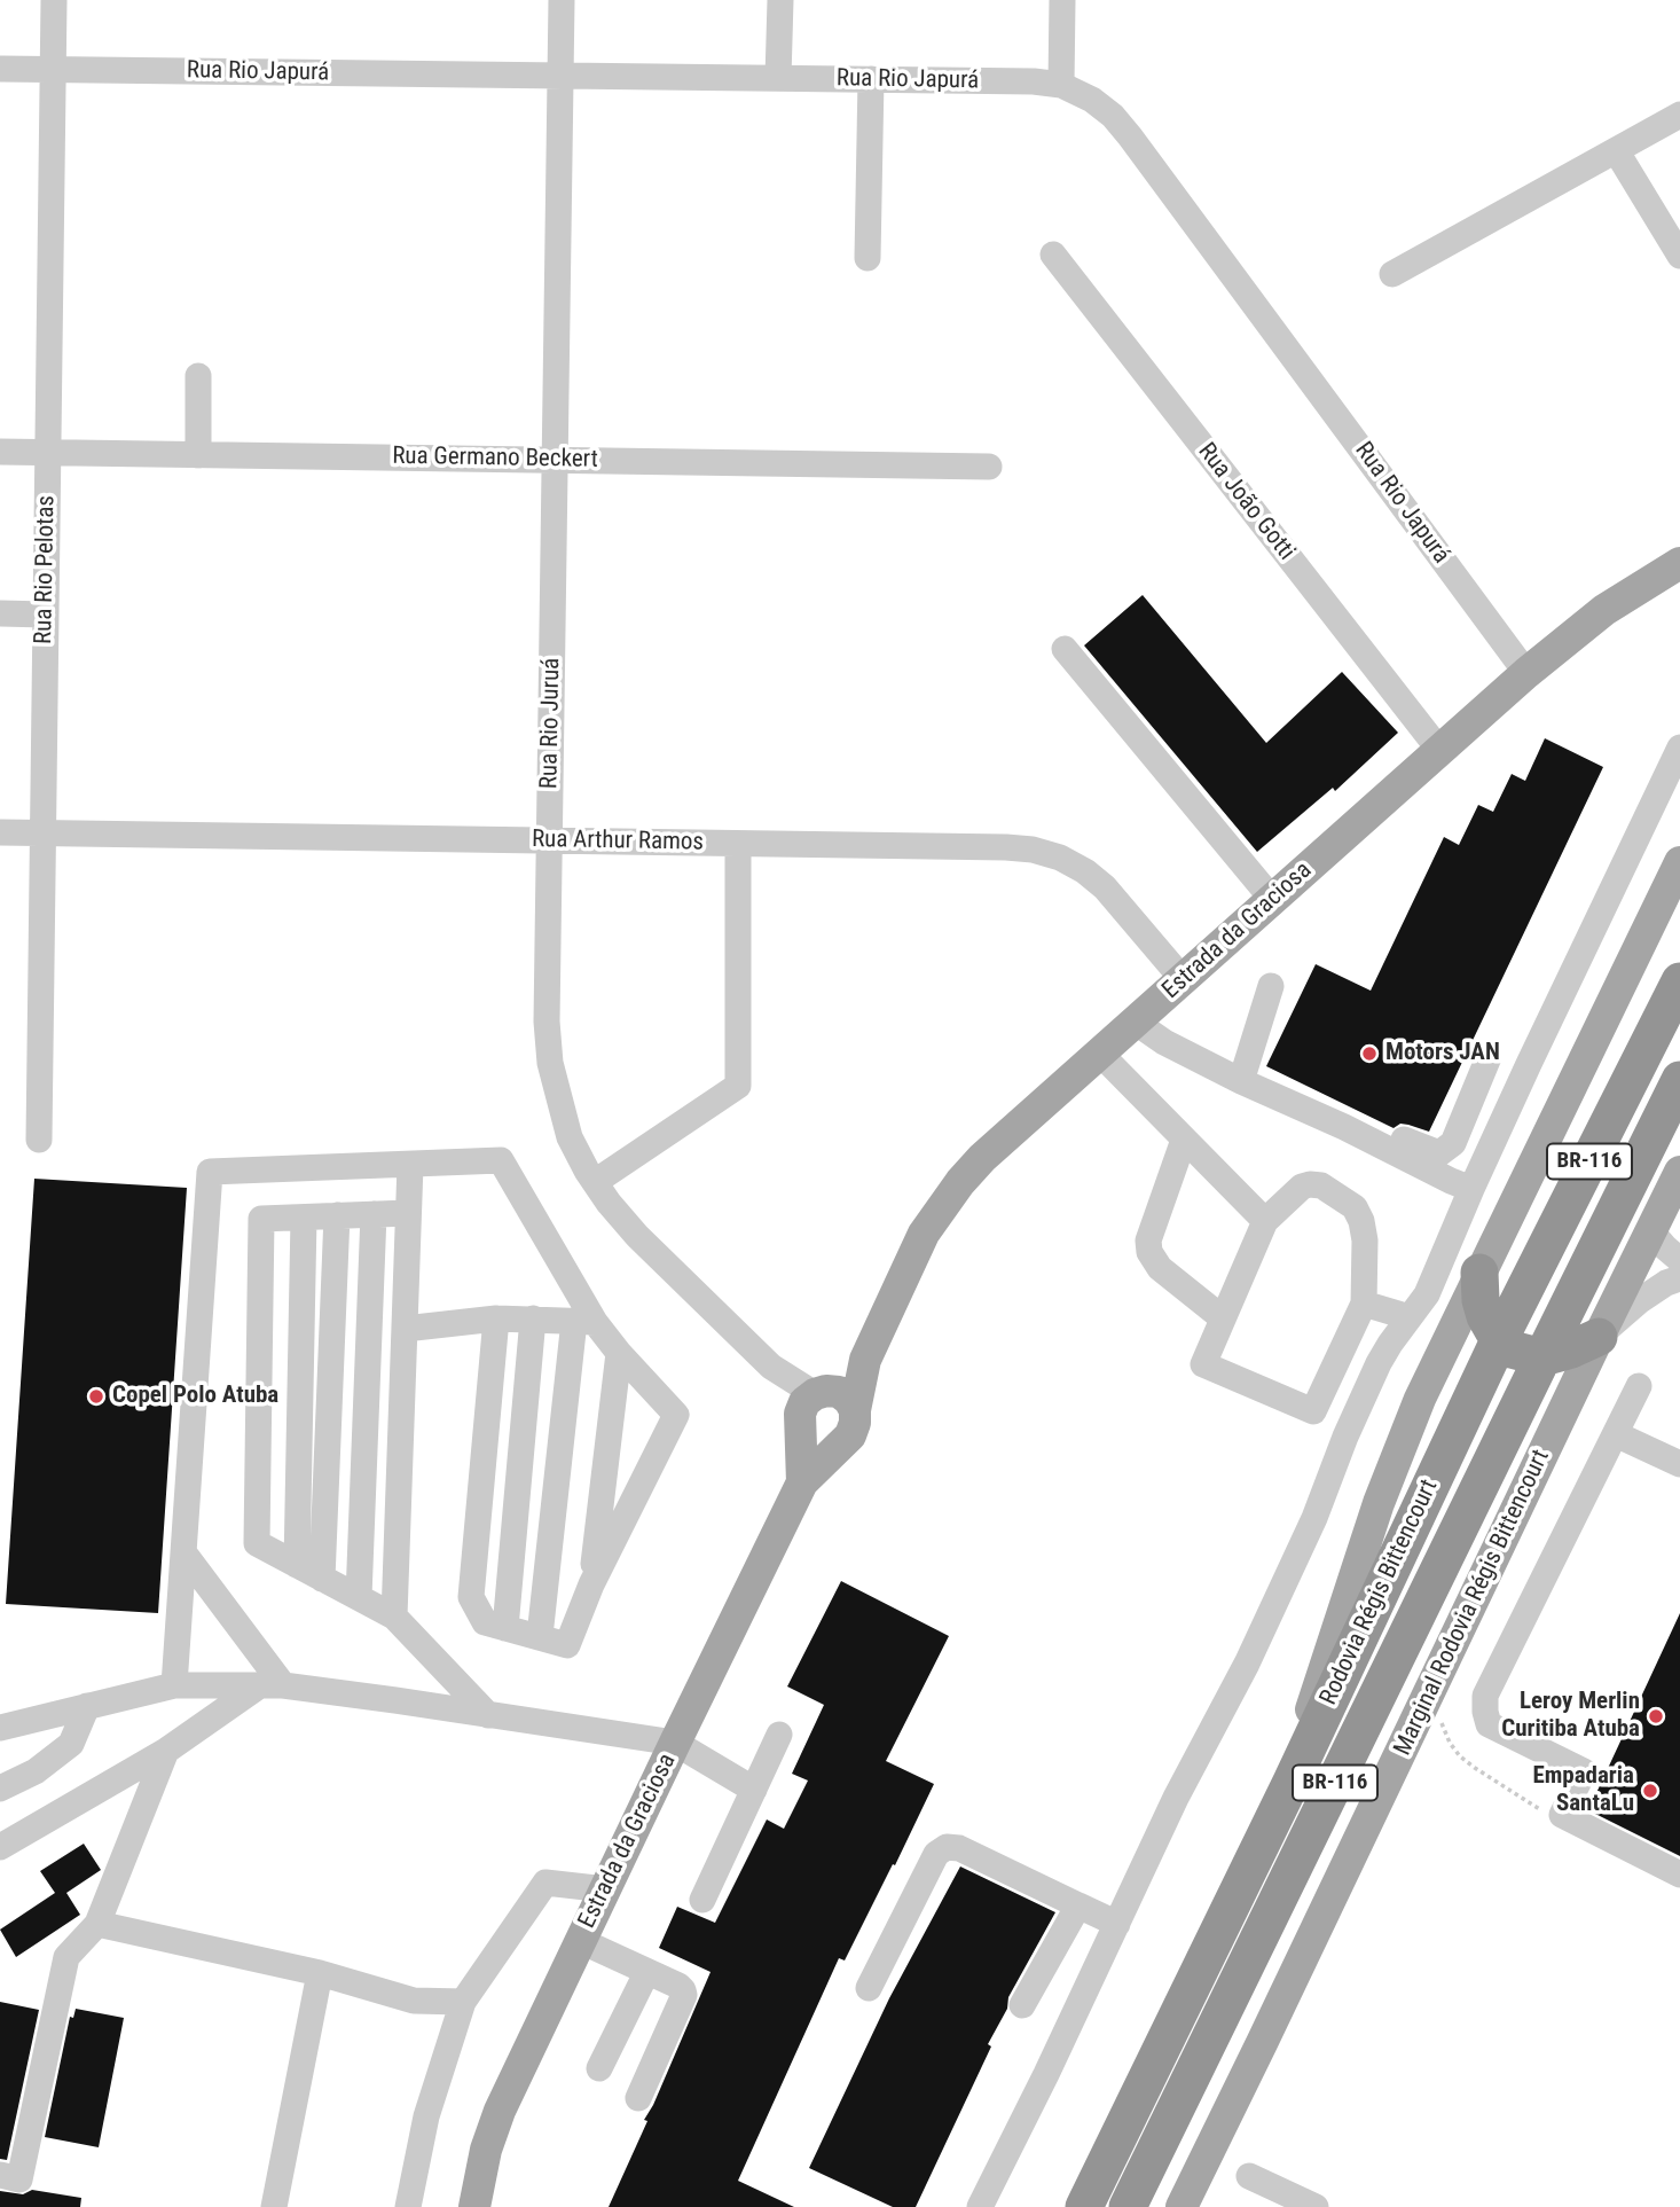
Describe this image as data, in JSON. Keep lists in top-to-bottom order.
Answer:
{
  "streets": {
    "highway": ["BR-116", "Rodovia Régis Bittencourt"],
    "main road": ["Estrada da Graciosa", "Marginal Rodovia Régis Bittencourt"],
    "street": [
      "Rua Rio Japurá",
      "Rua Germano Beckert",
      "Rua João Gotti",
      "Rua Rio Pelotas",
      "Rua Rio Juruá",
      "Rua Arthur Ramos"
    ]
  },
  "crossings": [
    ["Rua Rio Japurá", "Rua Rio Pelotas"],
    ["Rua Rio Japurá", "Rua Rio Juruá"],
    ["Rua Rio Japurá", "Estrada da Graciosa"],
    ["Rua Germano Beckert", "Rua Rio Pelotas"],
    ["Rua Germano Beckert", "Rua Rio Juruá"],
    ["Rua João Gotti", "Estrada da Graciosa"],
    ["Rua Rio Pelotas", "Rua Arthur Ramos"],
    ["Rua Rio Juruá", "Rua Arthur Ramos"],
    ["Rua Rio Juruá", "Estrada da Graciosa"],
    ["Rua Arthur Ramos", "Estrada da Graciosa"]
  ],
  "places": [
    "Motors JAN",
    "Copel Polo Atuba",
    "Leroy Merlin Curitiba Atuba",
    "Empadaria SantaLu"
  ]
}
